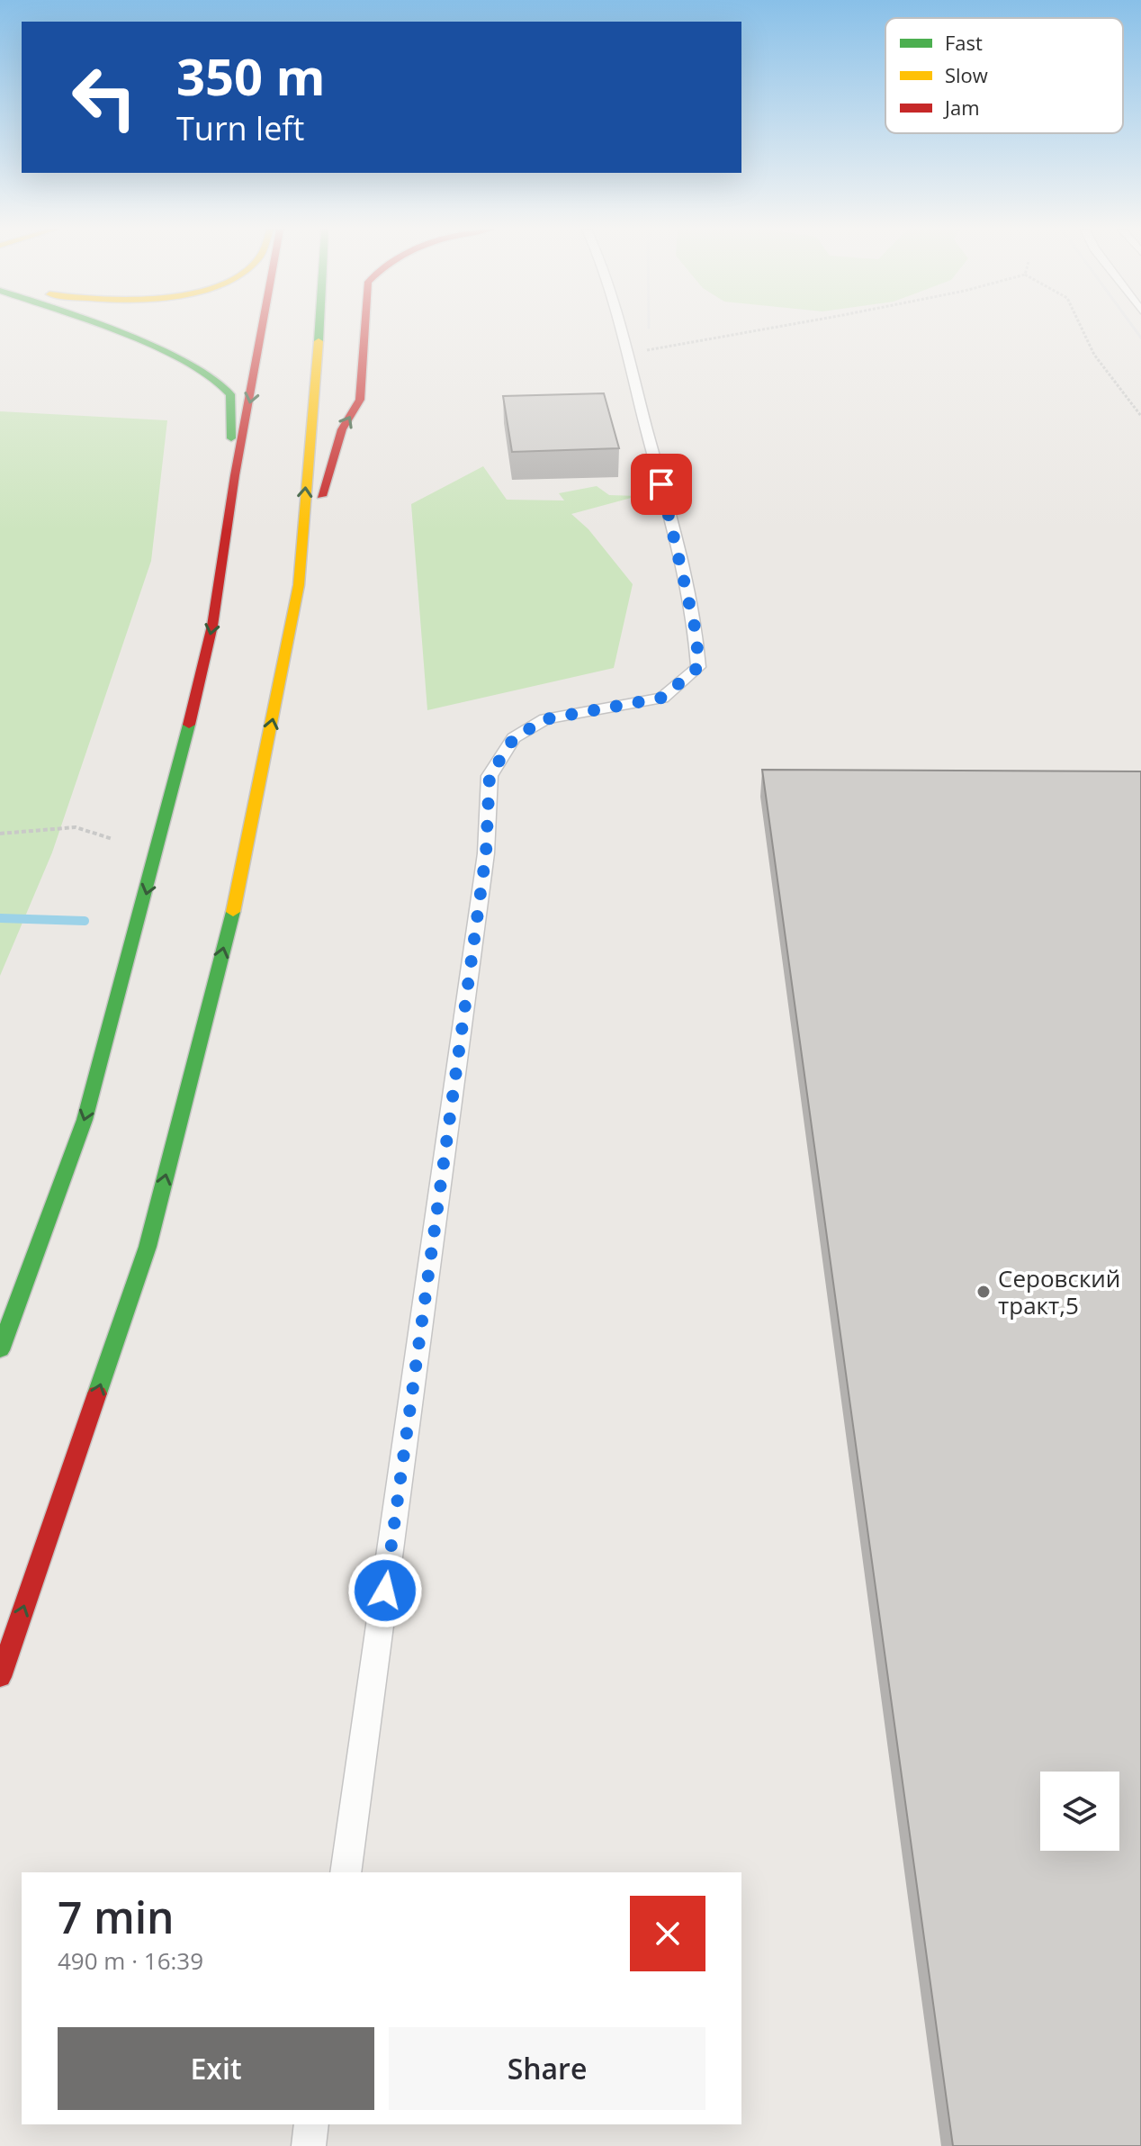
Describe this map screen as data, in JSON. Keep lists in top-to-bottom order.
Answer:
{
  "places": ["Серовский тракт,5"],
  "legend": ["Fast", "Slow", "Jam"],
  "page": {
    "turn": ["350 m", "Turn left"],
    "heading": ["7 min", "490 m · 16:39"],
    "buttons": ["Exit", "Share"]
  }
}
